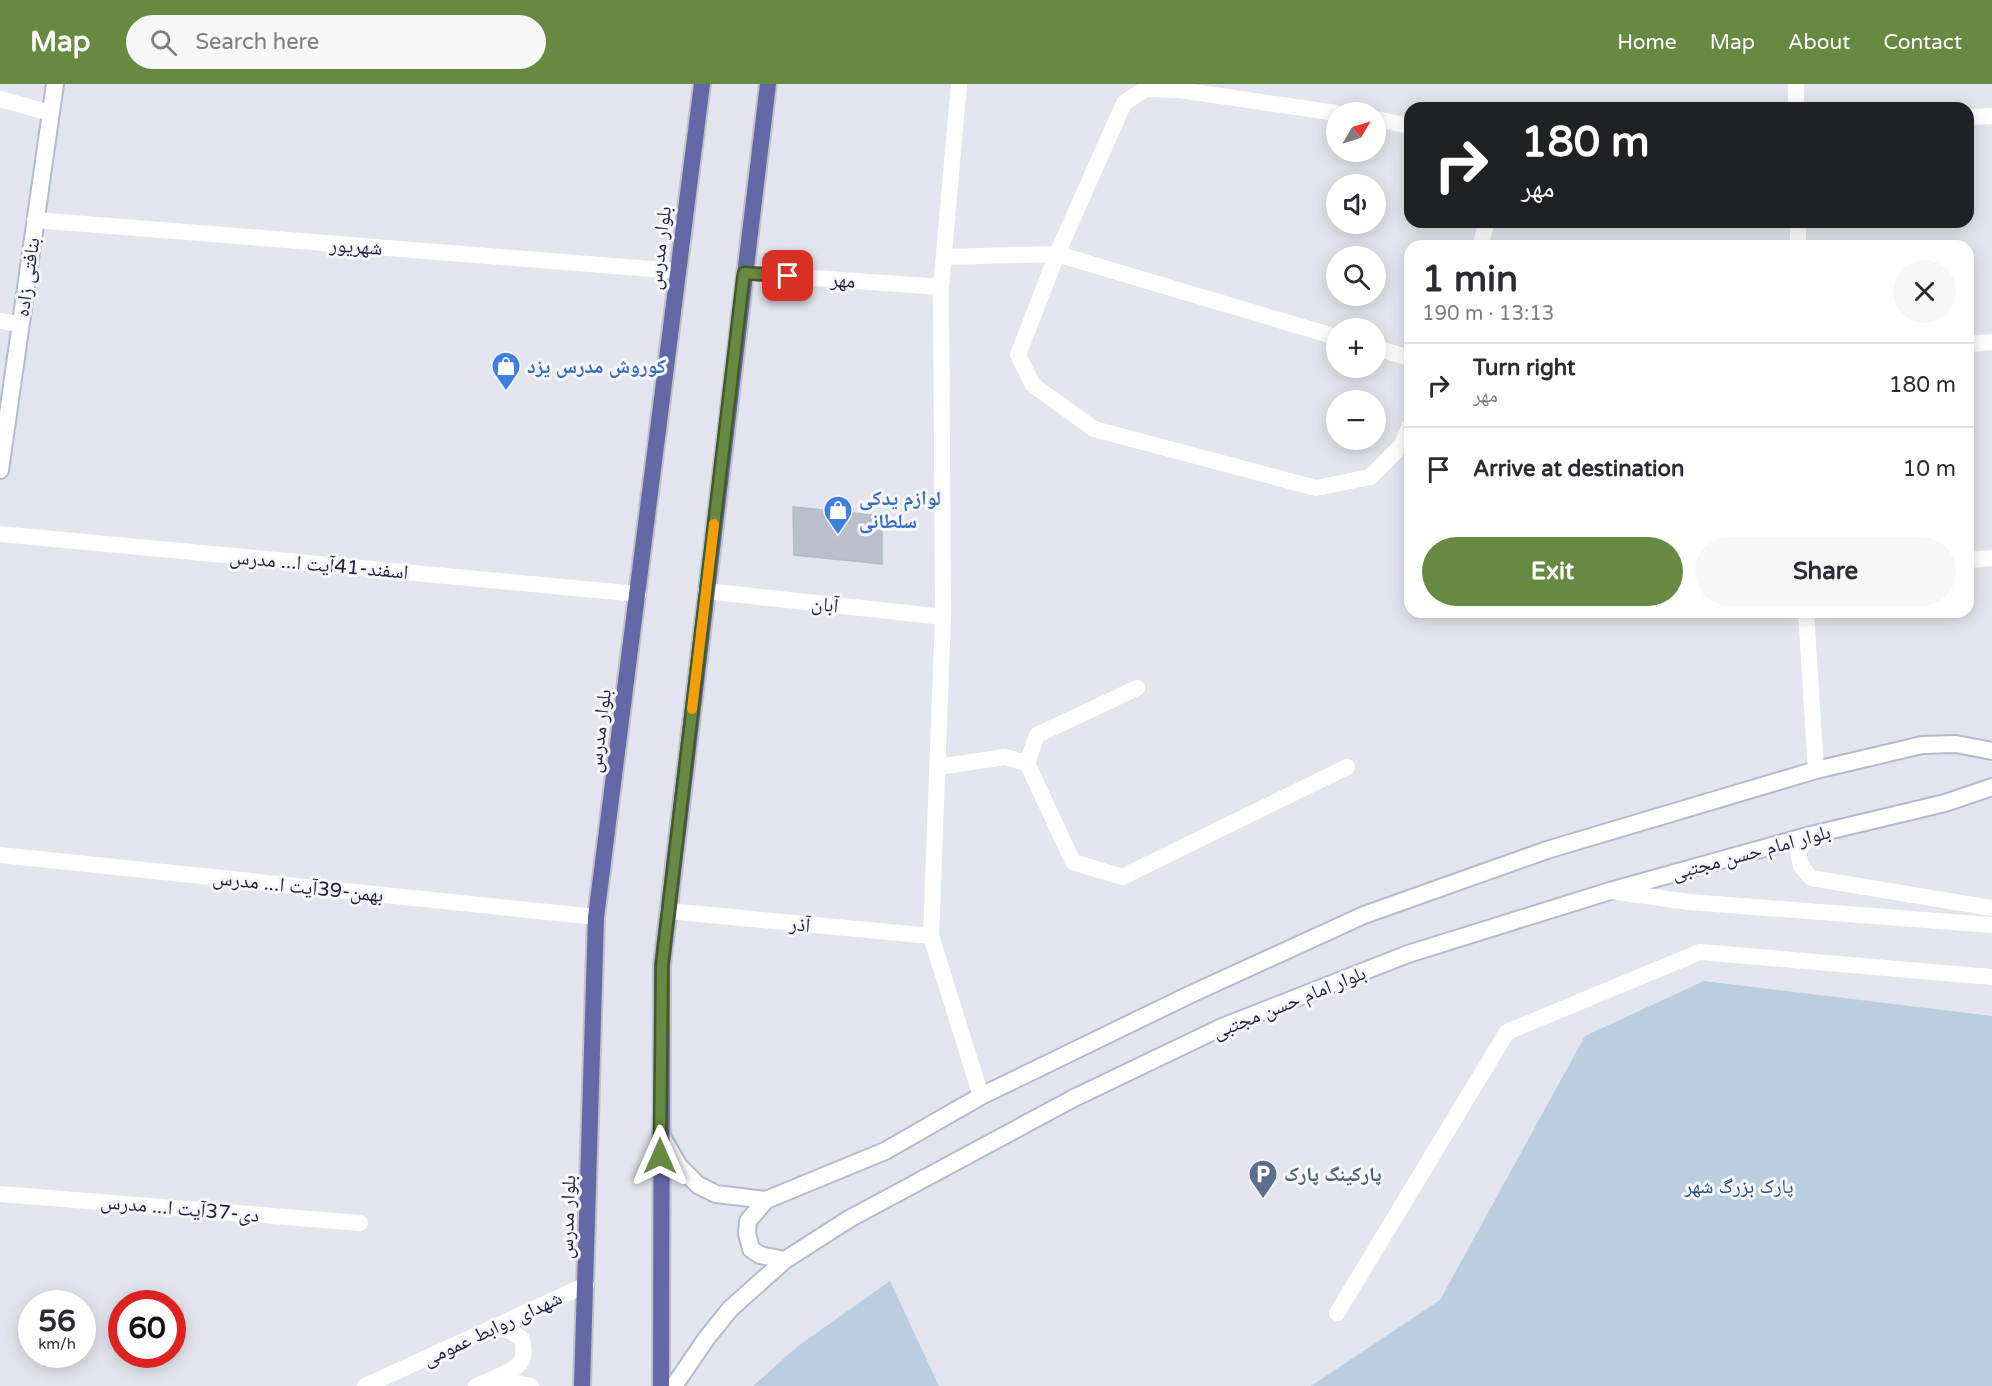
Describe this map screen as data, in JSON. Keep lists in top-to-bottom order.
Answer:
{
  "streets": {
    "main road": ["بلوار مدرس"],
    "street": [
      "شهریور",
      "بنافتی زاده",
      "مهر",
      "اسفند-41آیت ا... مدرس",
      "آبان",
      "بلوار امام حسن مجتبی",
      "بهمن-39آیت ا... مدرس",
      "آذر",
      "دی-37آیت ا... مدرس",
      "شهدای روابط عمومی"
    ]
  },
  "crossings": [
    ["شهریور", "بلوار مدرس"],
    ["شهریور", "بنافتی زاده"],
    ["بلوار مدرس", "اسفند-41آیت ا... مدرس"],
    ["بلوار مدرس", "بهمن-39آیت ا... مدرس"],
    ["بلوار مدرس", "شهدای روابط عمومی"]
  ],
  "parks": ["پارک بزرگ شهر"],
  "places": {
    "shop": ["کوروش مدرس یزد", "لوازم یدکی سلطانی"],
    "parking": ["پارکینگ پارک"]
  },
  "north": "top right",
  "page": {
    "header": "Map",
    "search": "Search here",
    "nav": [
      "Home",
      "Map",
      "About",
      "Contact"
    ],
    "map_buttons": ["+", "−"],
    "turn": ["180 m", "مهر"],
    "heading": ["1 min", "190 m · 13:13"],
    "list": [
      {
        "name": "Turn right",
        "note": "مهر",
        "value": "180 m"
      },
      {
        "name": "Arrive at destination",
        "value": "10 m"
      }
    ],
    "buttons": ["Exit", "Share"],
    "speed": "56 km/h",
    "limit": "60"
  }
}
